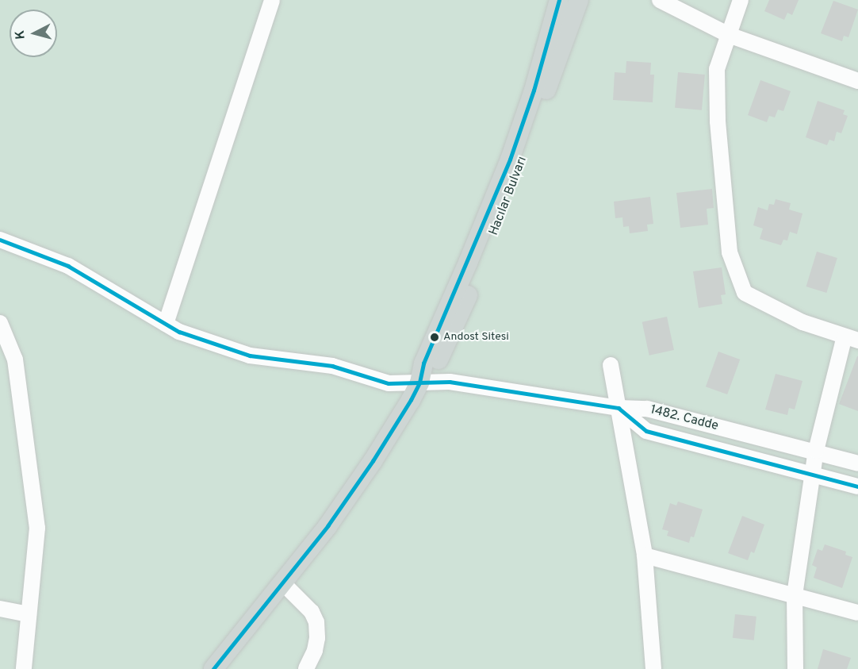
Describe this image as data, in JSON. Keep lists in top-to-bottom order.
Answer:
{
  "streets": {
    "main road": ["Hacılar Bulvarı"],
    "street": ["1482. Cadde"]
  },
  "places": ["Andost Sitesi"],
  "north": "left"
}
